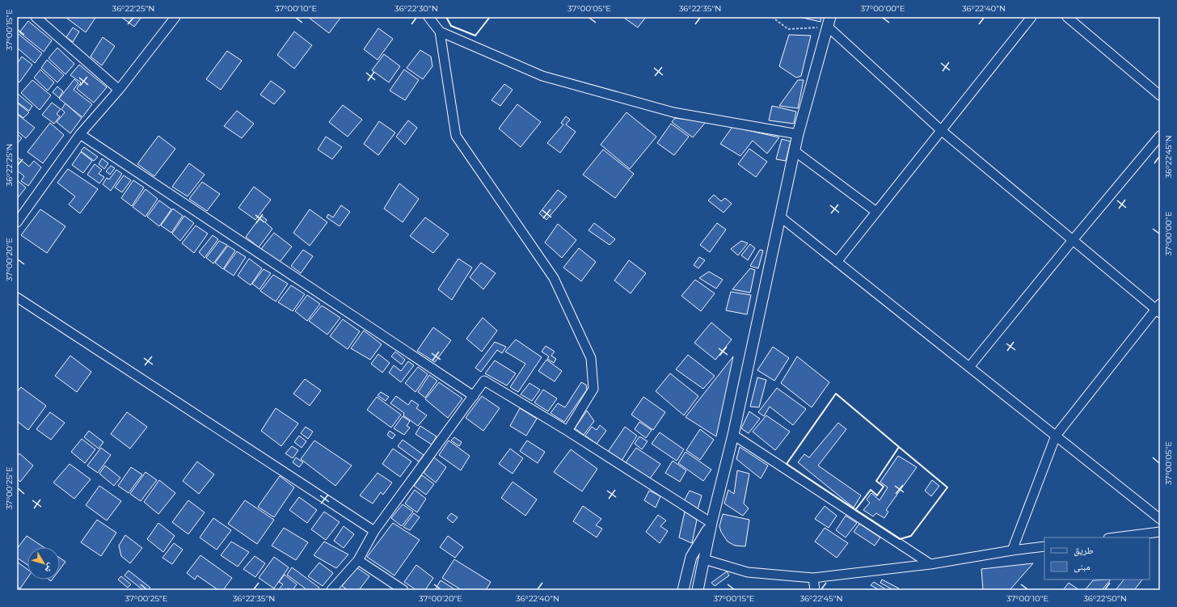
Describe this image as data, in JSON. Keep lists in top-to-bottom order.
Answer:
{
  "legend": ["طريق", "مبنى"],
  "north": "bottom right",
  "coordinates": [
    "36°22'25\"N",
    "37°00'10\"E",
    "36°22'30\"N",
    "37°00'05\"E",
    "36°22'35\"N",
    "37°00'00\"E",
    "36°22'40\"N",
    "37°00'15\"E",
    "36°22'45\"N",
    "37°00'20\"E",
    "37°00'25\"E",
    "36°22'50\"N"
  ]
}
